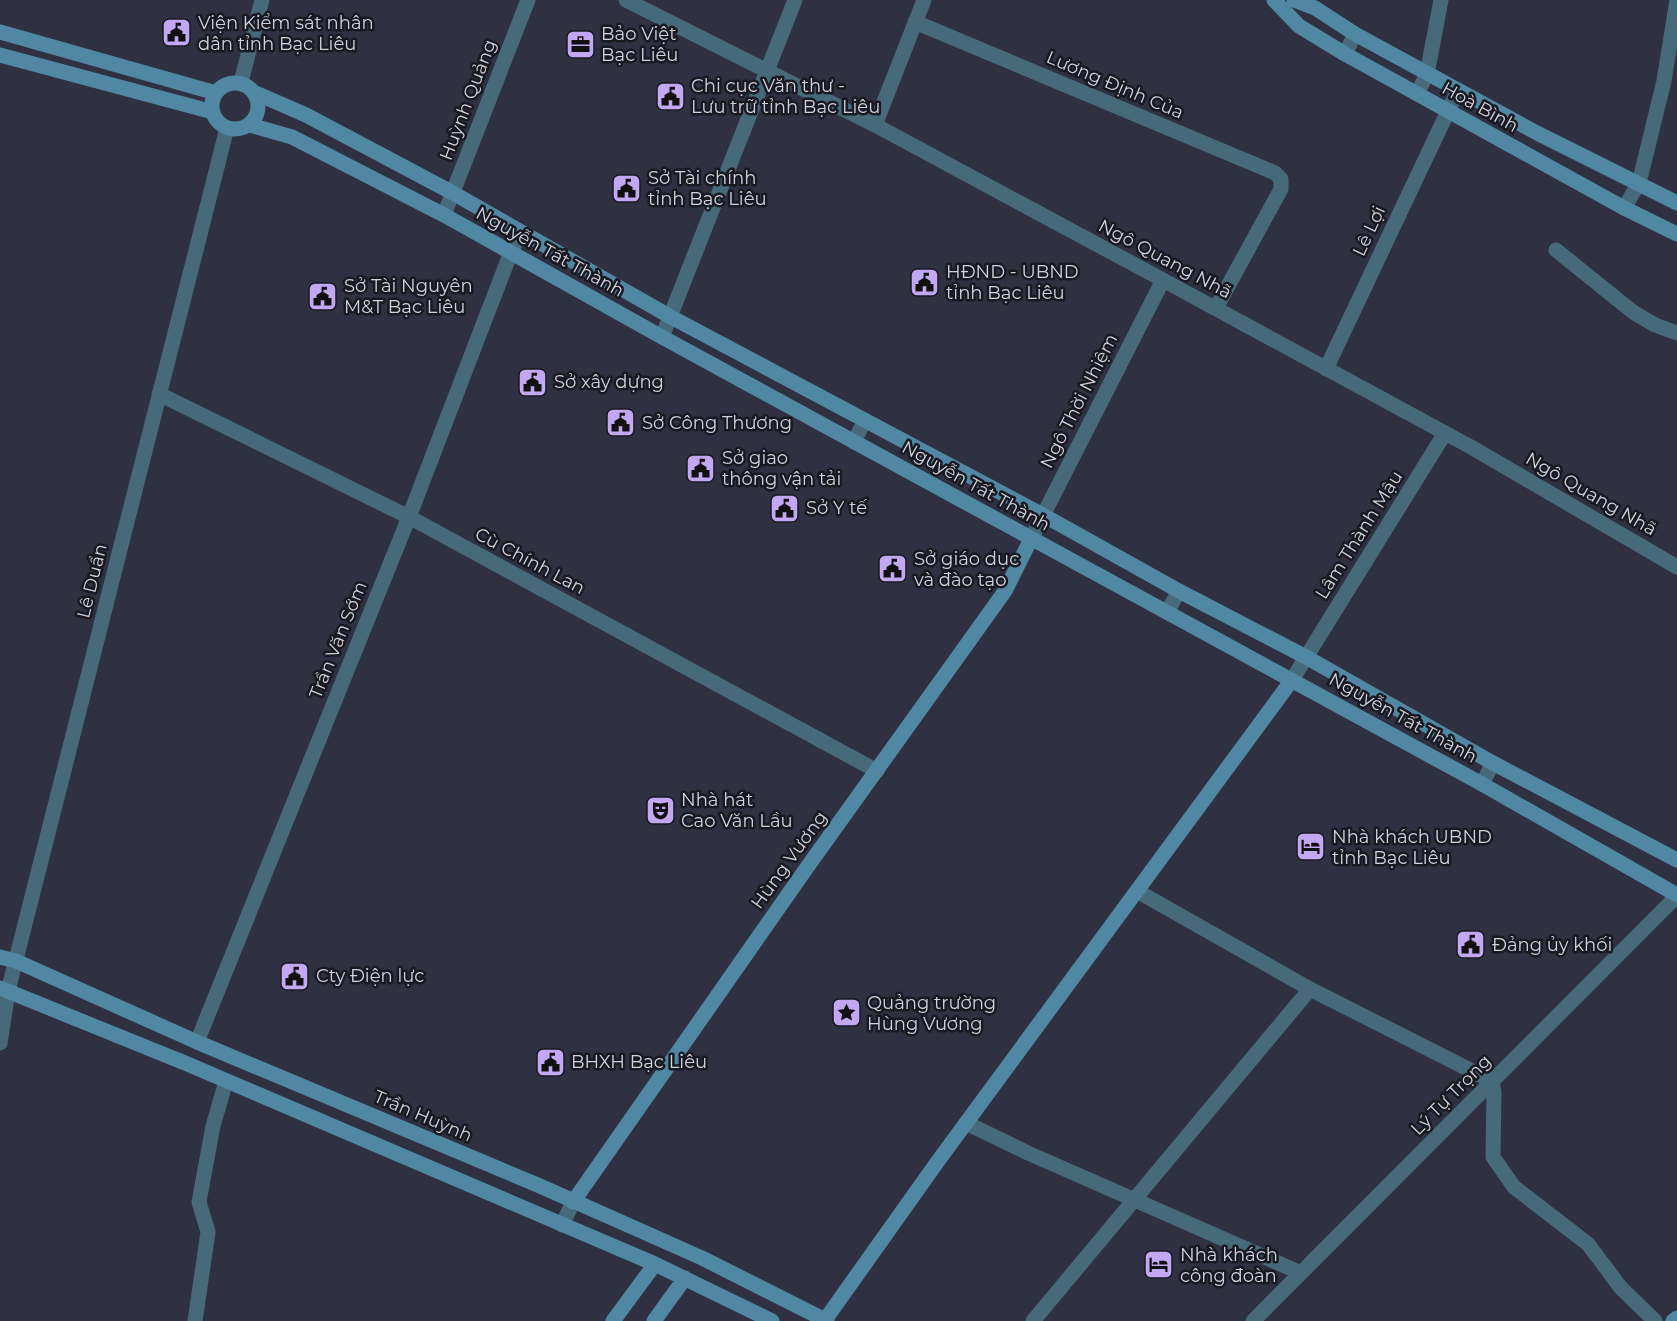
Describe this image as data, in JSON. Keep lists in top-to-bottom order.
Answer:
{
  "streets": {
    "street": [
      "Lương Định Của",
      "Huỳnh Quảng",
      "Hoà Bình",
      "Lê Lợi",
      "Nguyễn Tất Thành",
      "Ngô Quang Nhã",
      "Ngô Thời Nhiệm",
      "Lâm Thành Mậu",
      "Cù Chính Lan",
      "Lê Duẩn",
      "Trần Văn Sớm",
      "Hùng Vương",
      "Lý Tự Trọng",
      "Trần Huỳnh"
    ]
  },
  "crossings": [
    ["Lương Định Của", "Ngô Quang Nhã"],
    ["Huỳnh Quảng", "Nguyễn Tất Thành"],
    ["Hoà Bình", "Lê Lợi"],
    ["Lê Lợi", "Ngô Quang Nhã"],
    ["Nguyễn Tất Thành", "Ngô Thời Nhiệm"],
    ["Nguyễn Tất Thành", "Lâm Thành Mậu"],
    ["Nguyễn Tất Thành", "Lê Duẩn"],
    ["Nguyễn Tất Thành", "Trần Văn Sớm"],
    ["Nguyễn Tất Thành", "Hùng Vương"],
    ["Nguyễn Tất Thành", "Lý Tự Trọng"],
    ["Ngô Quang Nhã", "Ngô Thời Nhiệm"],
    ["Ngô Quang Nhã", "Lâm Thành Mậu"],
    ["Ngô Thời Nhiệm", "Hùng Vương"],
    ["Cù Chính Lan", "Lê Duẩn"],
    ["Cù Chính Lan", "Trần Văn Sớm"],
    ["Cù Chính Lan", "Hùng Vương"],
    ["Lê Duẩn", "Trần Huỳnh"],
    ["Trần Văn Sớm", "Trần Huỳnh"],
    ["Hùng Vương", "Trần Huỳnh"]
  ],
  "places": {
    "public building": [
      "Viện Kiểm sát nhân dân tỉnh Bạc Liêu",
      "Chi cục Văn thư - Lưu trữ tỉnh Bạc Liêu",
      "Sở Tài chính tỉnh Bạc Liêu",
      "HĐND - UBND tỉnh Bạc Liêu",
      "Sở Tài Nguyên M&T Bạc Liêu",
      "Sở xây dựng",
      "Sở Công Thương",
      "Sở giao thông vận tải",
      "Sở Y tế",
      "Sở giáo dục và đào tạo",
      "Đảng ủy khối",
      "Cty Điện lực",
      "BHXH Bạc Liêu"
    ],
    "office": ["Bảo Việt Bạc Liêu"],
    "theatre": ["Nhà hát Cao Văn Lầu"],
    "hotel": ["Nhà khách UBND tỉnh Bạc Liêu", "Nhà khách công đoàn"],
    "place": ["Quảng trường Hùng Vương"]
  }
}
